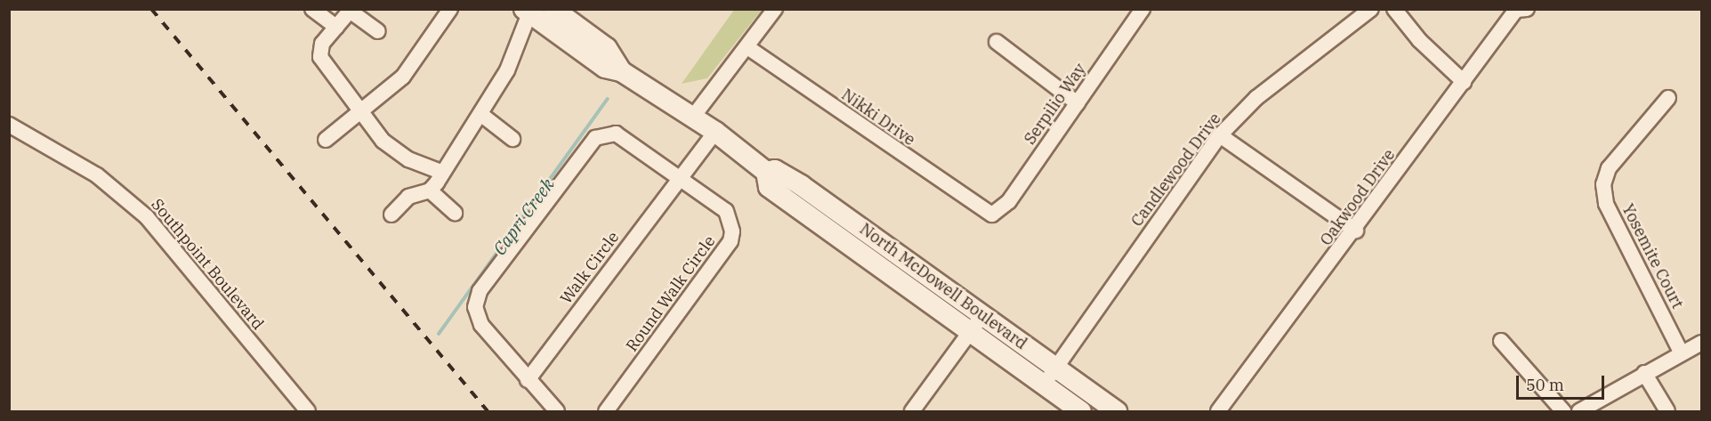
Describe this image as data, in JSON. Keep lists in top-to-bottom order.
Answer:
{
  "streets": {
    "main road": ["North McDowell Boulevard"],
    "street": [
      "Serpilio Way",
      "Nikki Drive",
      "Candlewood Drive",
      "Oakwood Drive",
      "Yosemite Court",
      "Southpoint Boulevard",
      "Walk Circle",
      "Round Walk Circle"
    ]
  },
  "crossings": [
    ["Serpilio Way", "Nikki Drive"],
    ["Candlewood Drive", "North McDowell Boulevard"],
    ["Walk Circle", "Round Walk Circle"]
  ],
  "water": ["Capri Creek"],
  "scale_bar": "50 m"
}
